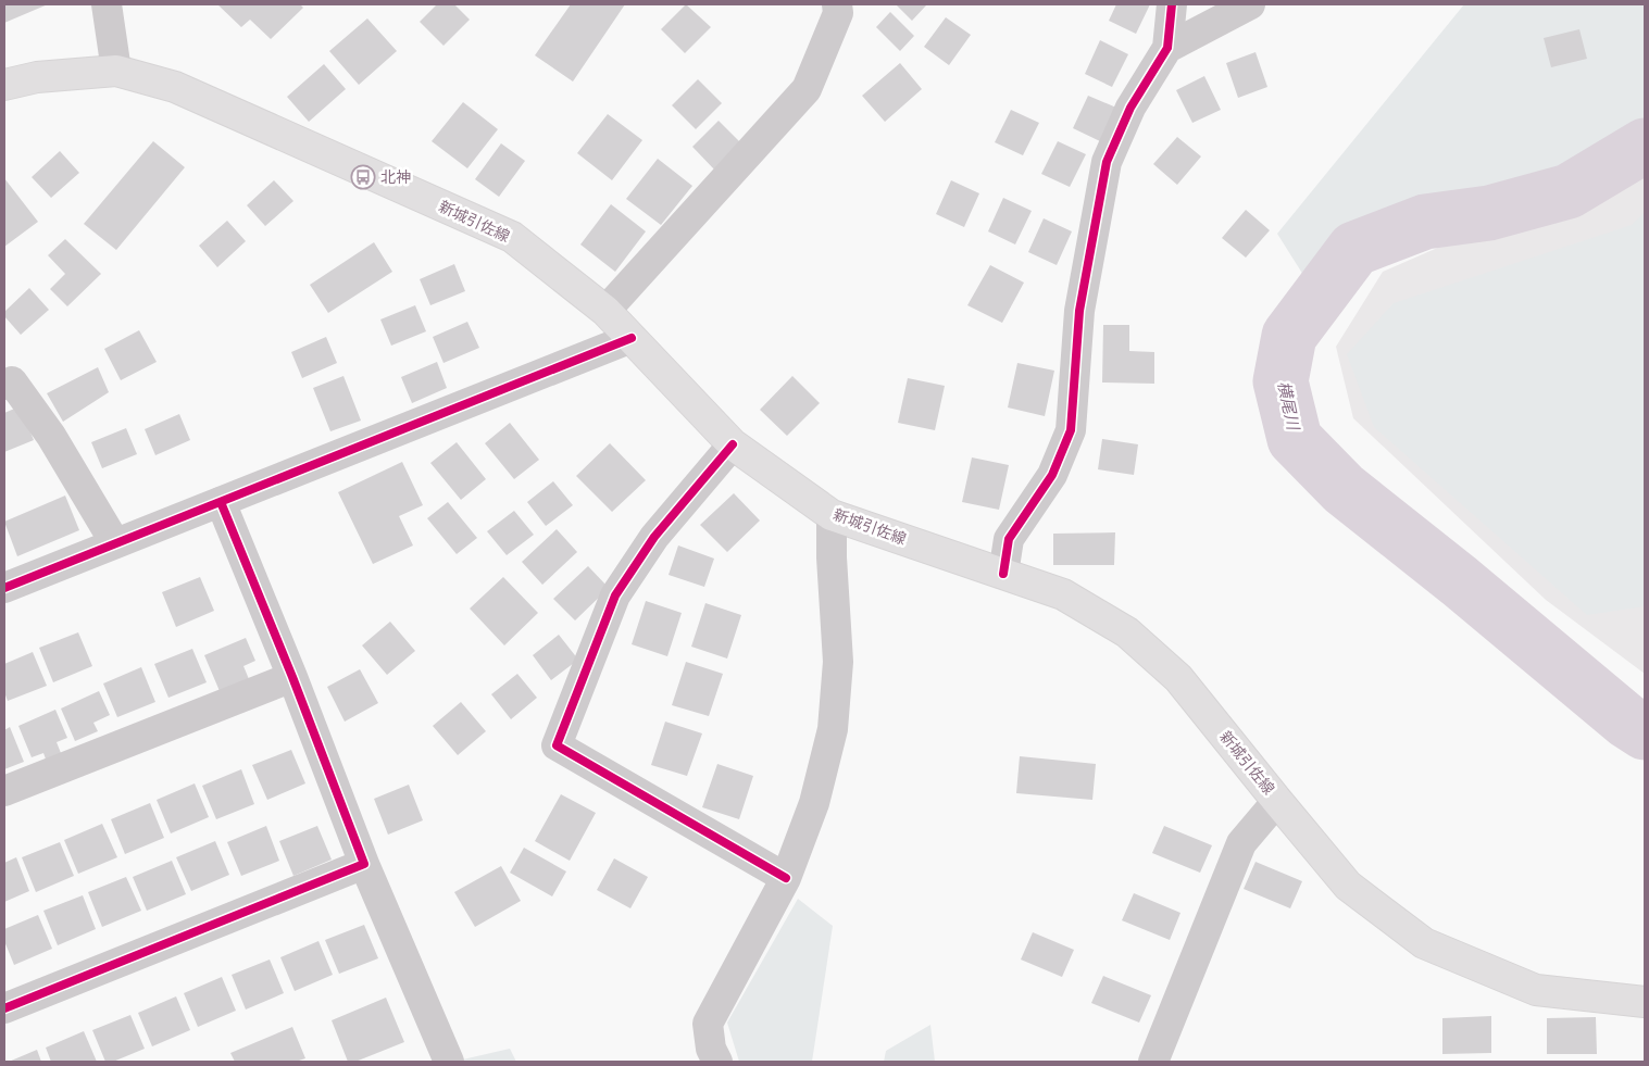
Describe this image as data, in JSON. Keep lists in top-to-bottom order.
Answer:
{
  "streets": {
    "main road": ["新城引佐線"]
  },
  "water": ["横尾川"],
  "places": {
    "bus stop": ["北神"]
  }
}
